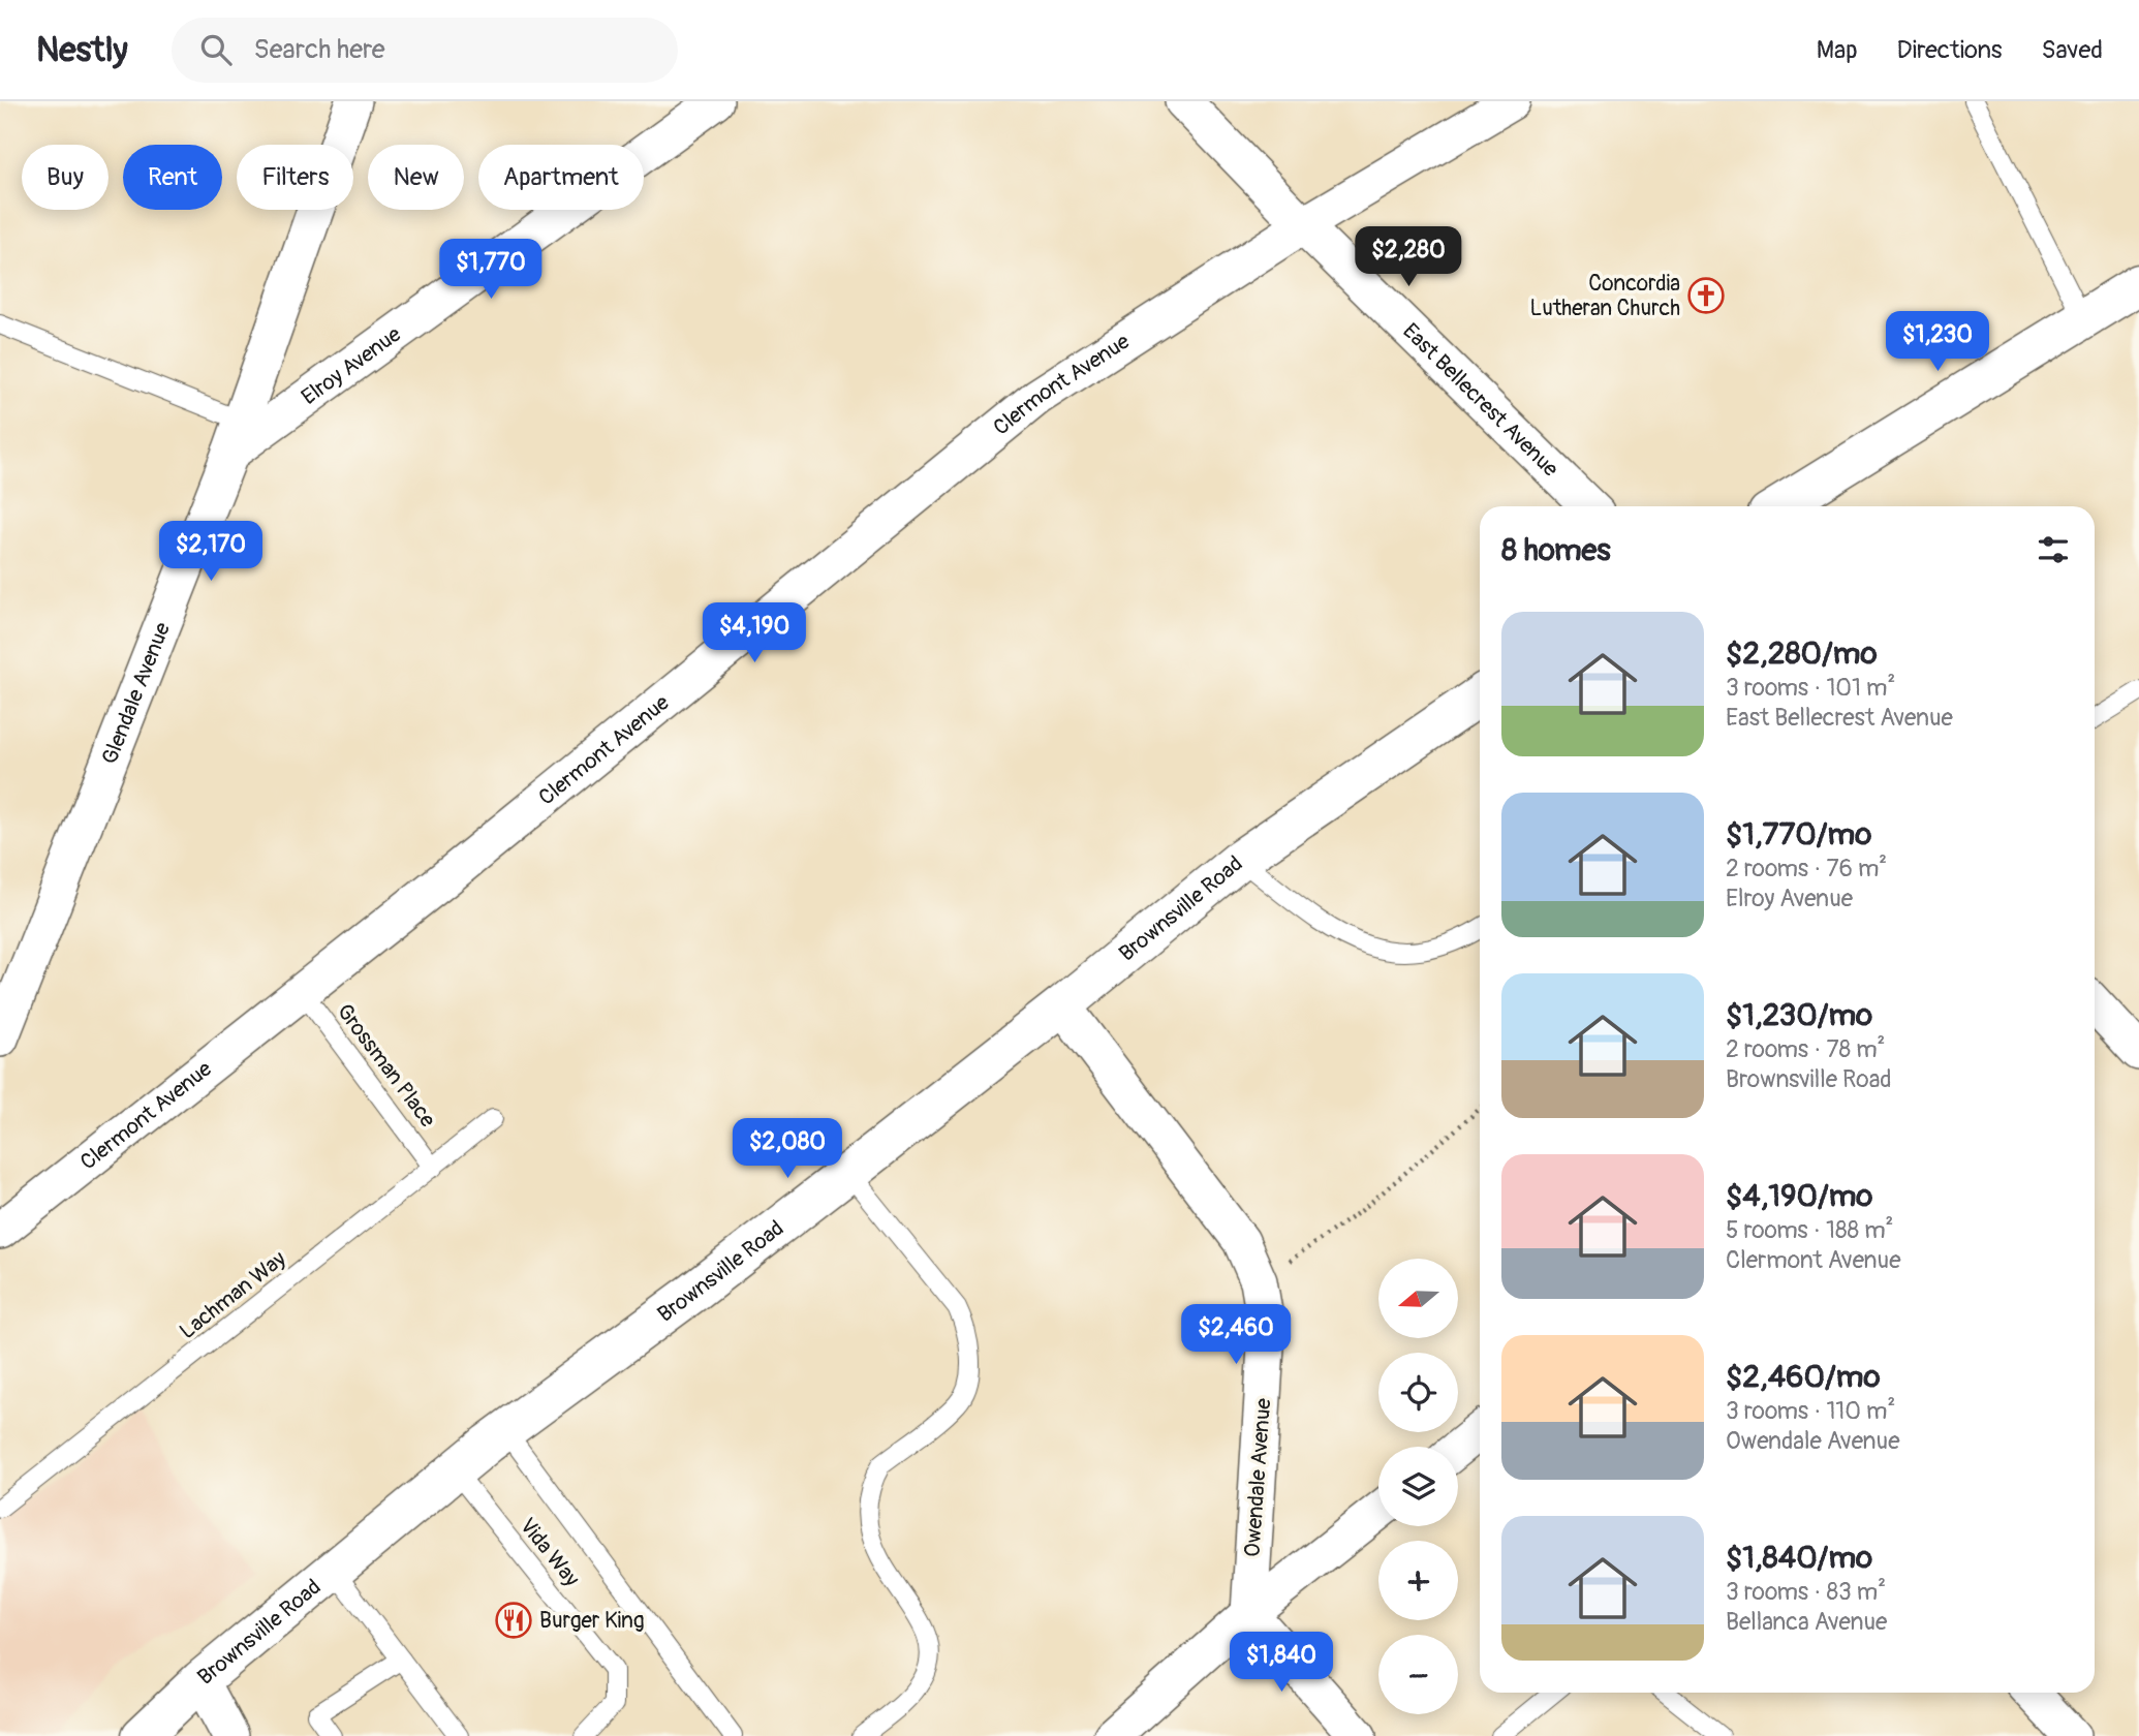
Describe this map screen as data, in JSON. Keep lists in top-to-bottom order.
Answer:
{
  "streets": {
    "main road": ["Brownsville Road"],
    "street": [
      "Elroy Avenue",
      "Clermont Avenue",
      "East Bellecrest Avenue",
      "Glendale Avenue",
      "Owendale Avenue"
    ],
    "lane": ["Grossman Place", "Lachman Way", "Vida Way"]
  },
  "crossings": [
    ["Elroy Avenue", "Glendale Avenue"],
    ["Clermont Avenue", "East Bellecrest Avenue"],
    ["Clermont Avenue", "Grossman Place"],
    ["Brownsville Road", "Owendale Avenue"],
    ["Brownsville Road", "Vida Way"],
    ["Grossman Place", "Lachman Way"]
  ],
  "places": {
    "church": ["Concordia Lutheran Church"],
    "restaurant": ["Burger King"]
  },
  "north": "left",
  "page": {
    "header": "Nestly",
    "search": "Search here",
    "nav": ["Map", "Directions", "Saved"],
    "chip": [
      "Buy",
      "Rent",
      "Filters",
      "New",
      "Apartment"
    ],
    "price": [
      "$2,280",
      "$1,770",
      "$1,230",
      "$2,170",
      "$4,190",
      "$2,080",
      "$2,460",
      "$1,840"
    ],
    "heading": "8 homes",
    "list": [
      {
        "name": "$2,280/mo",
        "note": "3 rooms · 101 m² · East Bellecrest Avenue"
      },
      {
        "name": "$1,770/mo",
        "note": "2 rooms · 76 m² · Elroy Avenue"
      },
      {
        "name": "$1,230/mo",
        "note": "2 rooms · 78 m² · Brownsville Road"
      },
      {
        "name": "$4,190/mo",
        "note": "5 rooms · 188 m² · Clermont Avenue"
      },
      {
        "name": "$2,460/mo",
        "note": "3 rooms · 110 m² · Owendale Avenue"
      },
      {
        "name": "$1,840/mo",
        "note": "3 rooms · 83 m² · Bellanca Avenue"
      }
    ],
    "map_buttons": ["+", "−"]
  }
}
